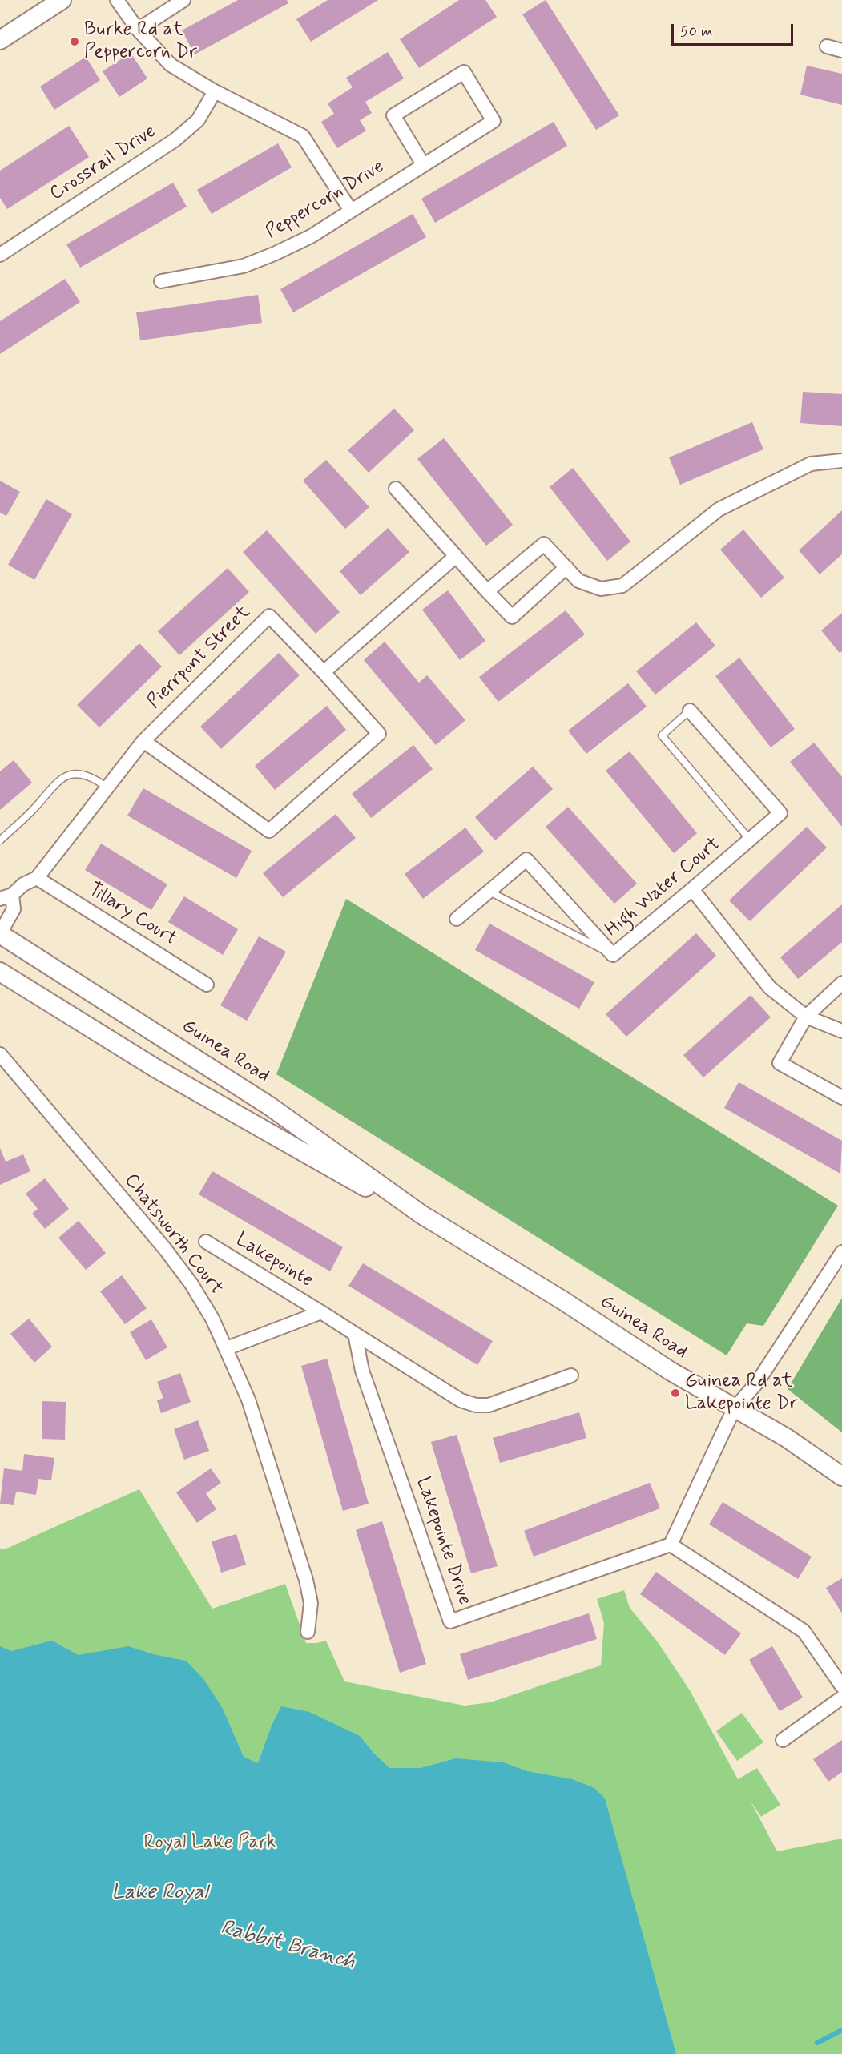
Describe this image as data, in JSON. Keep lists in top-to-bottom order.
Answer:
{
  "streets": {
    "main road": ["Guinea Road"],
    "street": [
      "Crossrail Drive",
      "Peppercorn Drive",
      "Pierrpont Street",
      "High Water Court",
      "Tillary Court",
      "Chatsworth Court",
      "Lakepointe",
      "Lakepointe Drive"
    ]
  },
  "crossings": [
    ["Pierrpont Street", "Tillary Court"],
    ["Pierrpont Street", "Guinea Road"]
  ],
  "water": ["Lake Royal", "Rabbit Branch"],
  "parks": ["Royal Lake Park"],
  "places": ["Burke Rd at Peppercorn Dr", "Guinea Rd at Lakepointe Dr"],
  "scale_bar": "50 m"
}
